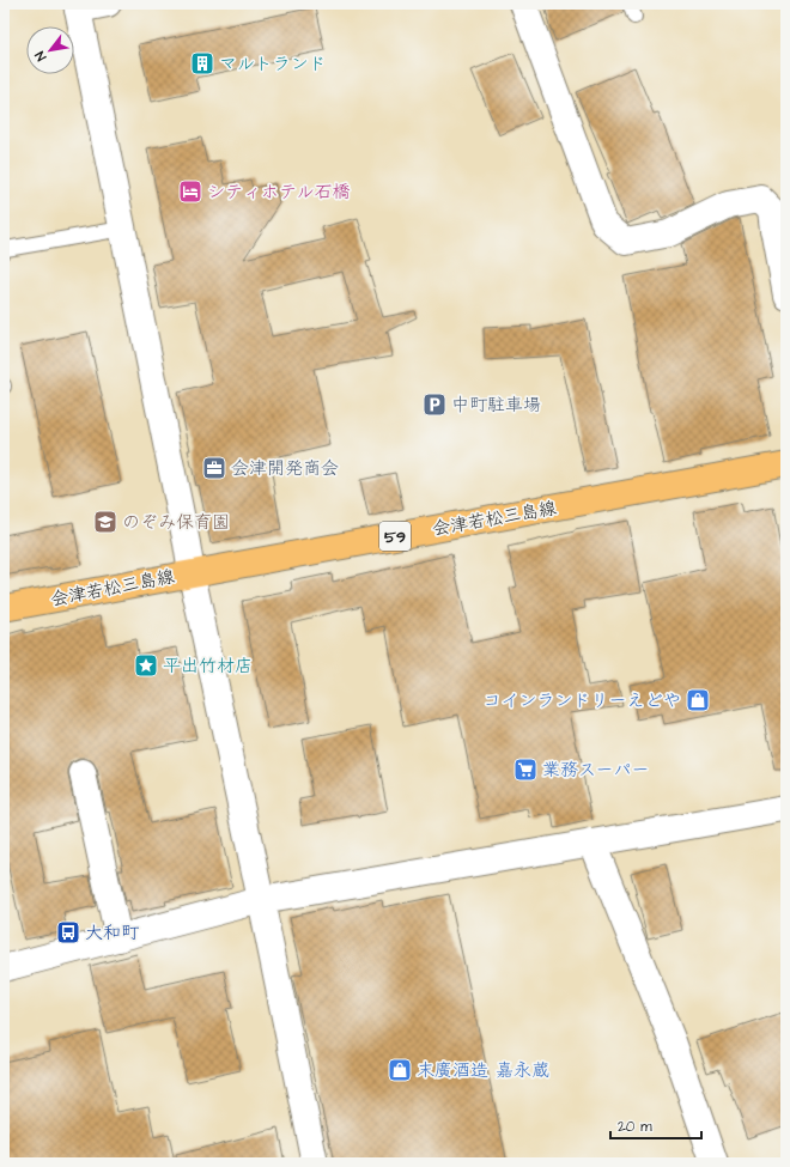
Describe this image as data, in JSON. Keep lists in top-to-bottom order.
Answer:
{
  "streets": {
    "main road": ["会津若松三島線", "59"]
  },
  "places": {
    "building": ["マルトランド"],
    "hotel": ["シティホテル石橋"],
    "parking": ["中町駐車場"],
    "office": ["会津開発商会"],
    "school or university": ["のぞみ保育園"],
    "place": ["平出竹材店"],
    "shop": ["コインランドリーえどや", "末廣酒造 嘉永蔵"],
    "supermarket": ["業務スーパー"],
    "bus stop": ["大和町"]
  },
  "scale_bar": "20 m",
  "north": "bottom left"
}
